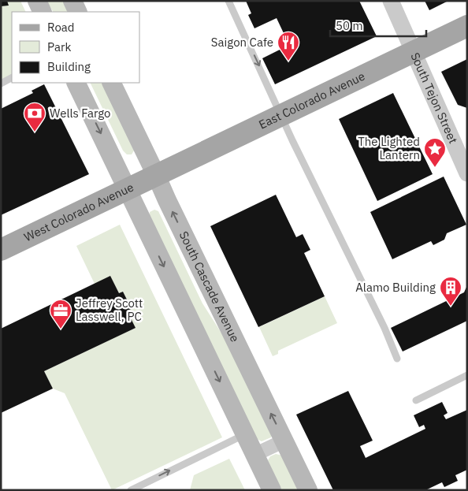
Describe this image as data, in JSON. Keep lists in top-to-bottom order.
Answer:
{
  "streets": {
    "main road": ["East Colorado Avenue", "West Colorado Avenue", "South Cascade Avenue"],
    "street": ["South Tejon Street"]
  },
  "crossings": [
    ["South Tejon Street", "East Colorado Avenue"],
    ["East Colorado Avenue", "West Colorado Avenue"],
    ["East Colorado Avenue", "South Cascade Avenue"],
    ["West Colorado Avenue", "South Cascade Avenue"]
  ],
  "places": {
    "restaurant": ["Saigon Cafe"],
    "bank": ["Wells Fargo"],
    "place": ["The Lighted Lantern"],
    "building": ["Alamo Building"],
    "office": ["Jeffrey Scott Lasswell, PC"]
  },
  "legend": ["Road", "Park", "Building"],
  "scale_bar": "50 m"
}
